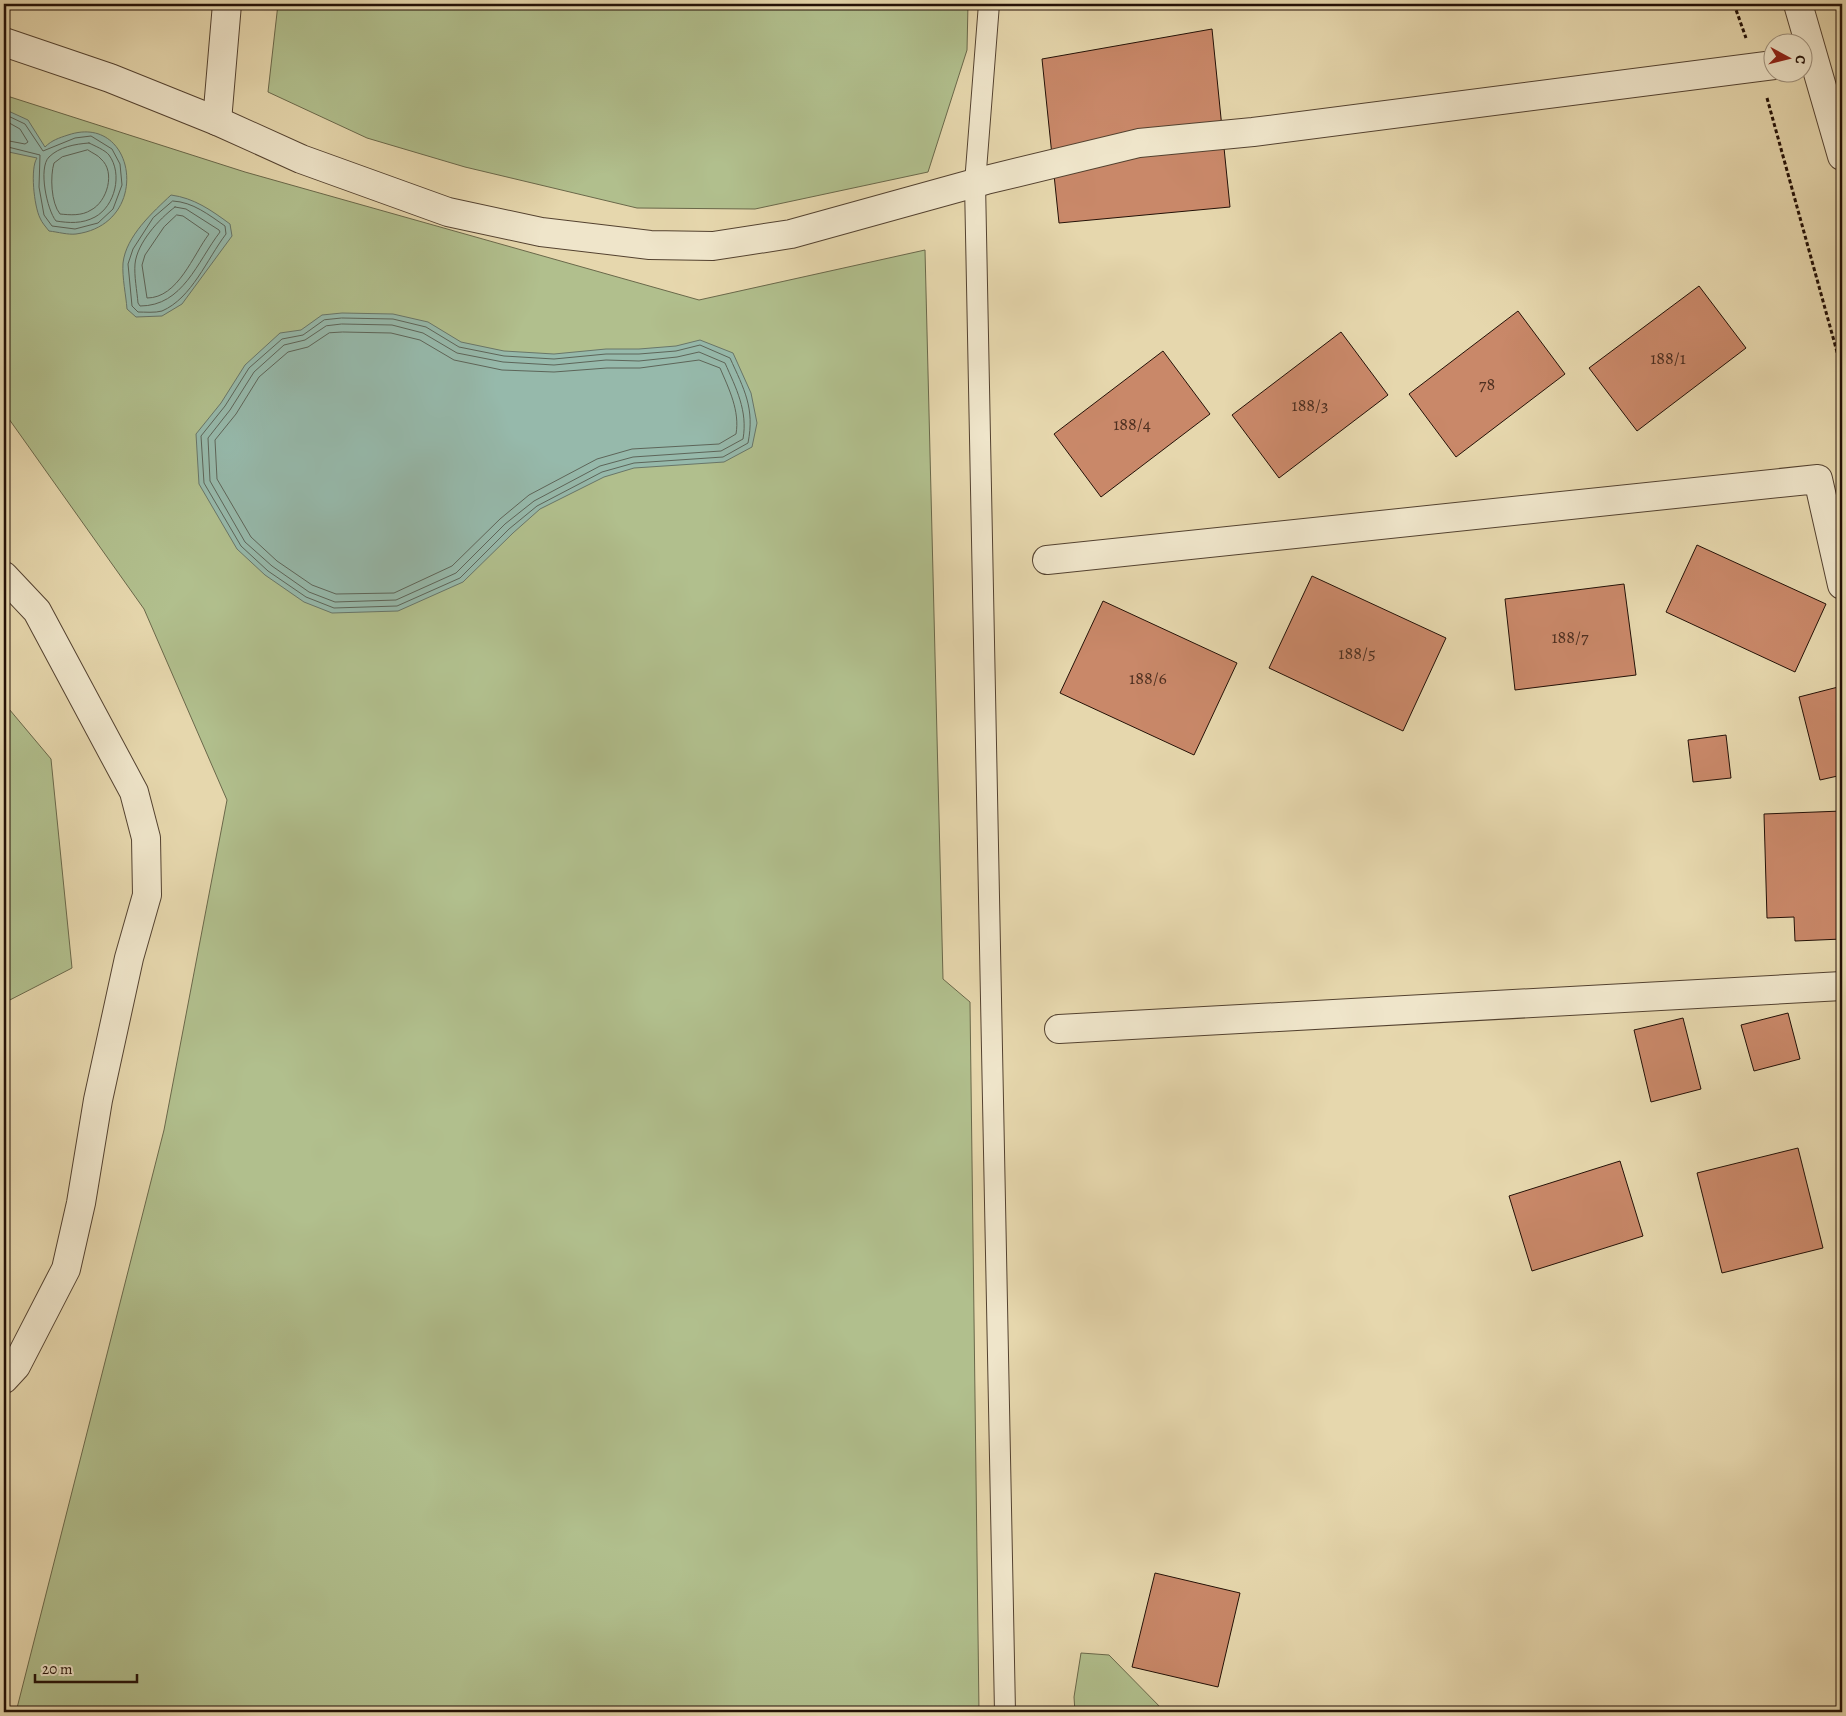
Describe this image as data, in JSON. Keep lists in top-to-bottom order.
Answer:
{
  "house_numbers": [
    "188/1",
    "78",
    "188/3",
    "188/4",
    "188/7",
    "188/5",
    "188/6"
  ],
  "scale_bar": "20 m",
  "north": "right"
}
